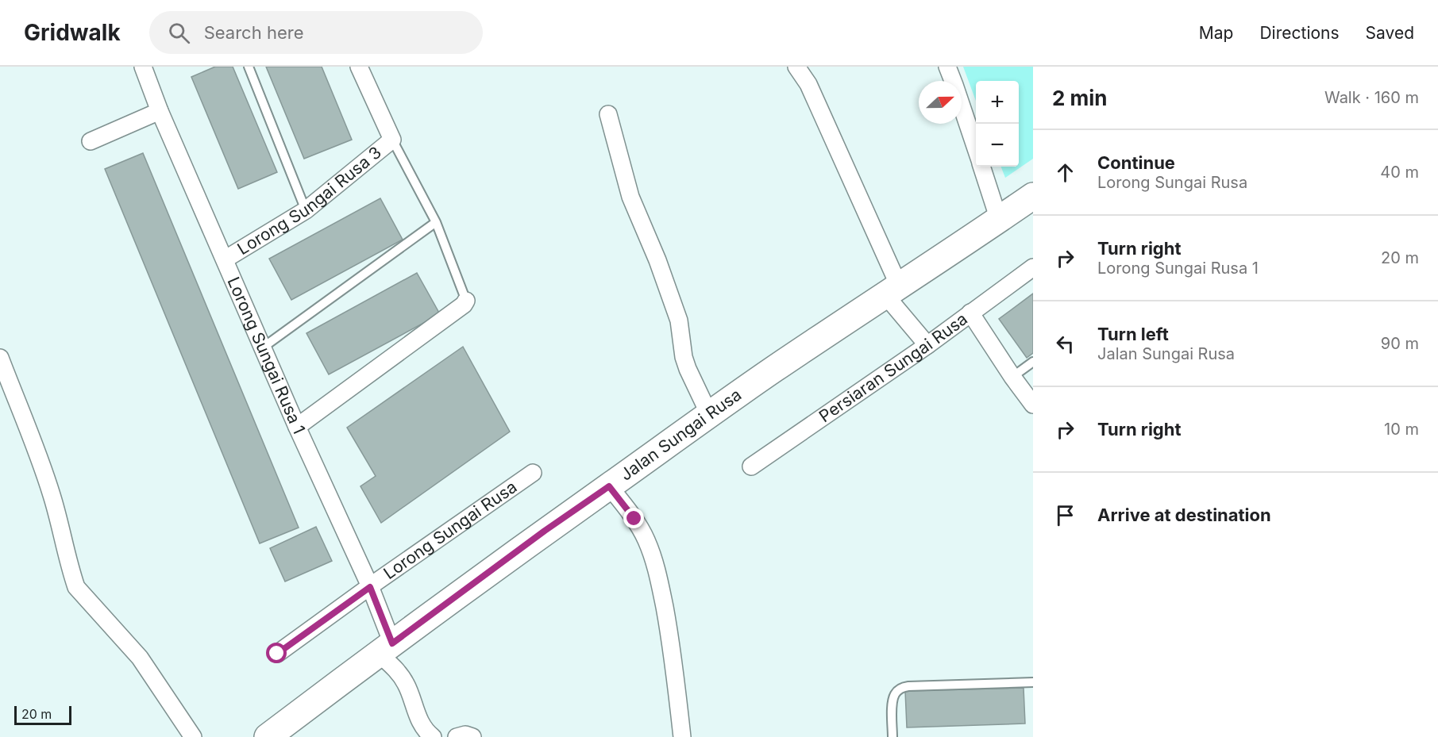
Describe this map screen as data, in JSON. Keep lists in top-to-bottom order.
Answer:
{
  "streets": {
    "main road": ["Jalan Sungai Rusa"],
    "street": [
      "Lorong Sungai Rusa 3",
      "Lorong Sungai Rusa 1",
      "Persiaran Sungai Rusa",
      "Lorong Sungai Rusa"
    ]
  },
  "crossings": [
    ["Lorong Sungai Rusa 3", "Lorong Sungai Rusa 1"],
    ["Lorong Sungai Rusa 1", "Jalan Sungai Rusa"],
    ["Lorong Sungai Rusa 1", "Lorong Sungai Rusa"]
  ],
  "scale_bar": "20 m",
  "north": "right",
  "page": {
    "header": "Gridwalk",
    "search": "Search here",
    "nav": ["Map", "Directions", "Saved"],
    "heading": ["2 min", "Walk · 160 m"],
    "map_buttons": ["+", "−"],
    "list": [
      ["Continue", "Lorong Sungai Rusa", "40 m"],
      ["Turn right", "Lorong Sungai Rusa 1", "20 m"],
      ["Turn left", "Jalan Sungai Rusa", "90 m"],
      ["Turn right", "10 m"],
      "Arrive at destination"
    ],
    "scale": "20 m"
  }
}
